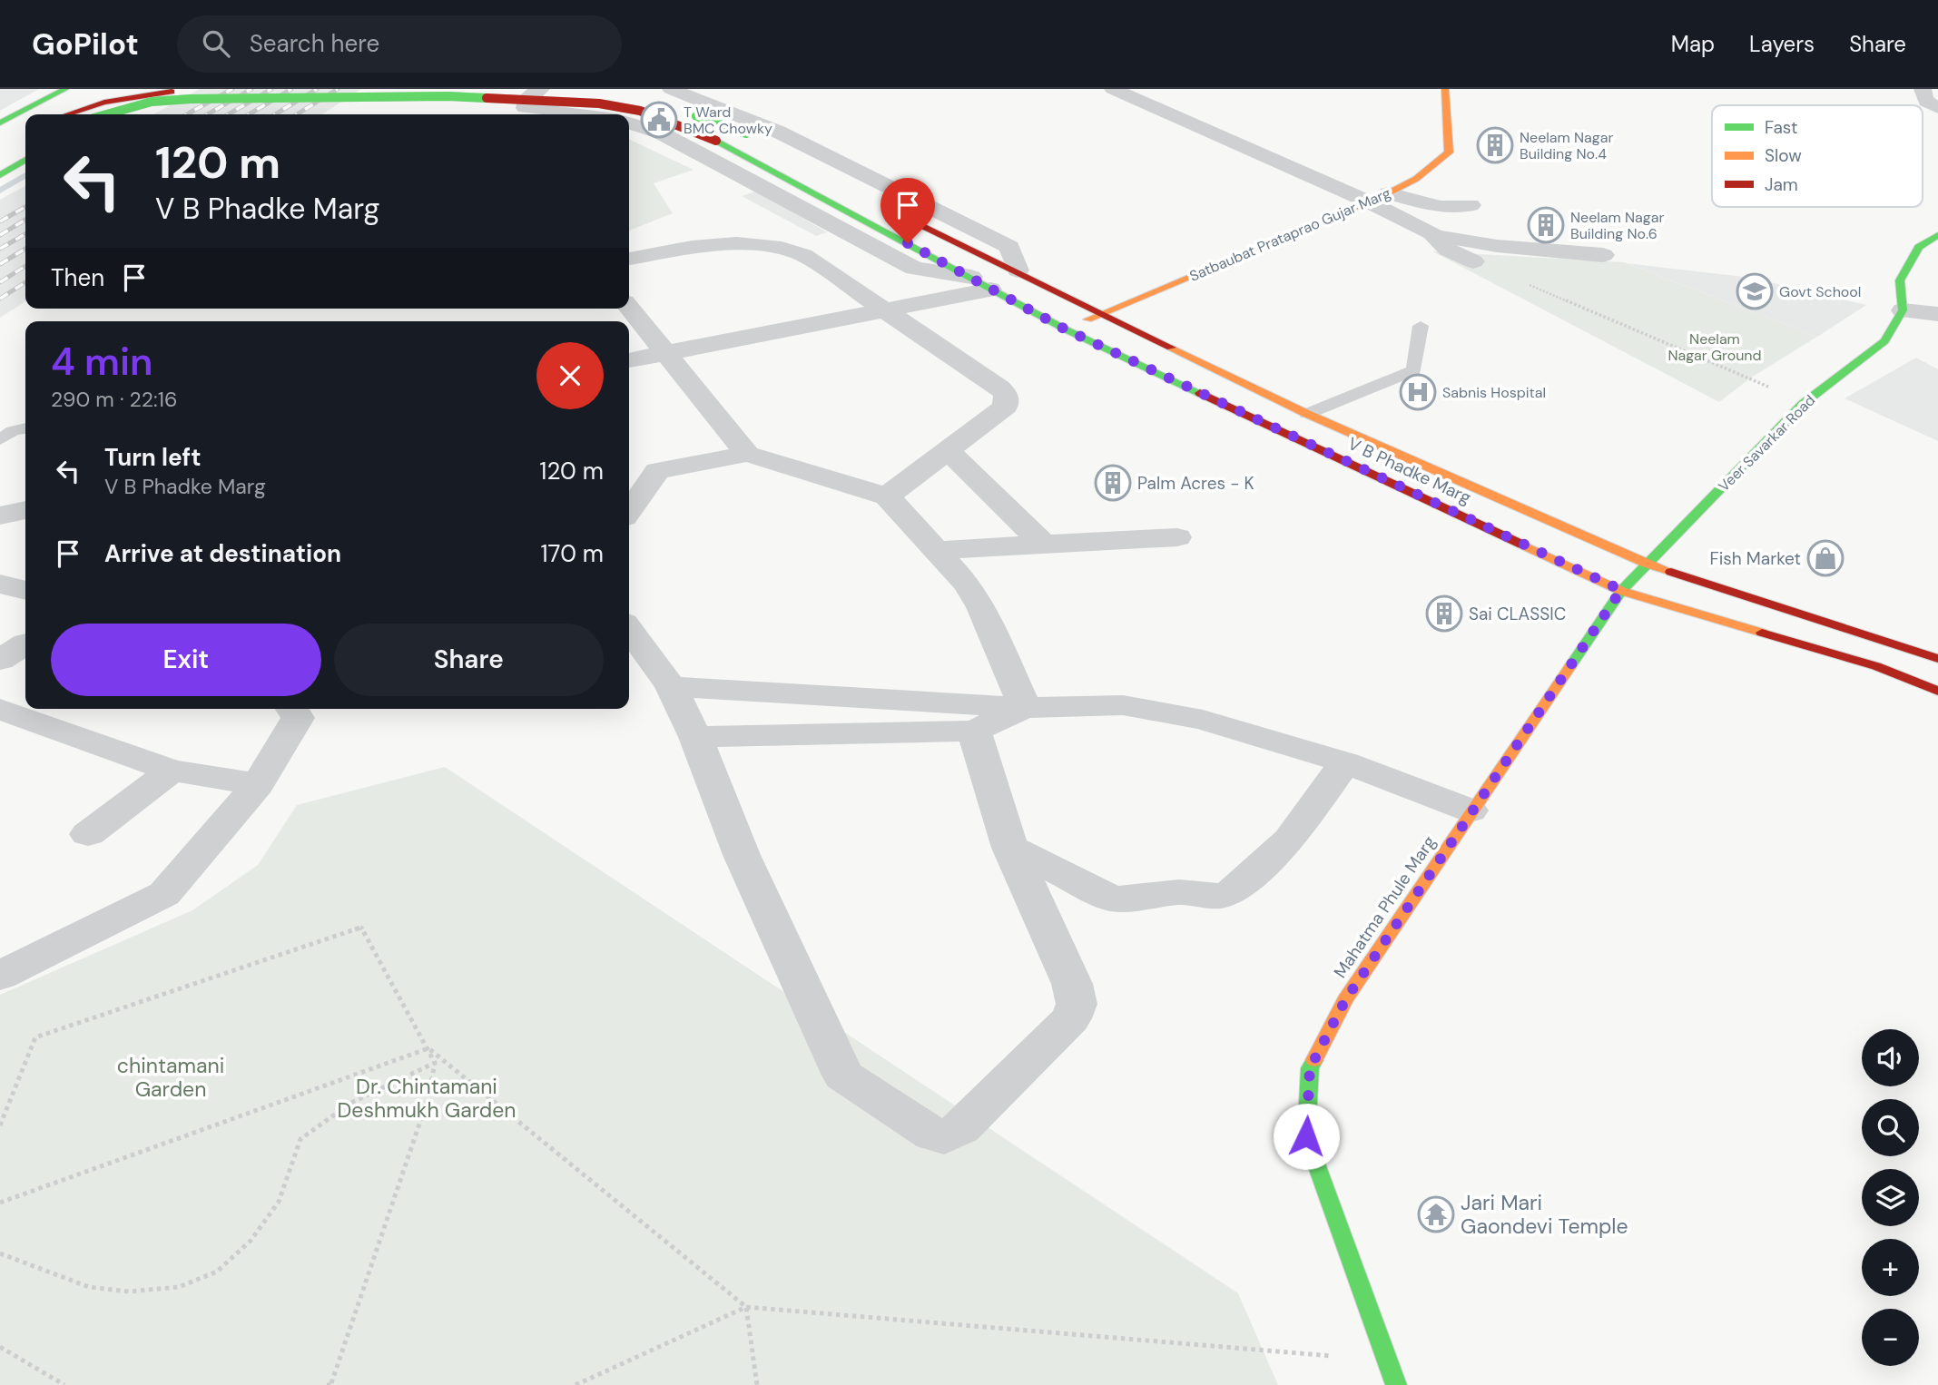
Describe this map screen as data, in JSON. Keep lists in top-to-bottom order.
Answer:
{
  "streets": {
    "main road": [
      "Satbaubat Prataprao Gujar Marg",
      "Veer Savarkar Road",
      "V B Phadke Marg",
      "Mahatma Phule Marg"
    ]
  },
  "crossings": [
    ["Satbaubat Prataprao Gujar Marg", "V B Phadke Marg"],
    ["Veer Savarkar Road", "V B Phadke Marg"],
    ["Veer Savarkar Road", "Mahatma Phule Marg"],
    ["V B Phadke Marg", "Mahatma Phule Marg"]
  ],
  "parks": ["Neelam Nagar Ground", "chintamani Garden", "Dr. Chintamani Deshmukh Garden"],
  "places": {
    "public building": ["T Ward BMC Chowky"],
    "building": [
      "Neelam Nagar Building No.4",
      "Neelam Nagar Building No.6",
      "Palm Acres - K",
      "Sai CLASSIC"
    ],
    "school or university": ["Govt School"],
    "hospital": ["Sabnis Hospital"],
    "shop": ["Fish Market"],
    "temple": ["Jari Mari Gaondevi Temple"]
  },
  "legend": ["Fast", "Slow", "Jam"],
  "page": {
    "header": "GoPilot",
    "search": "Search here",
    "nav": ["Map", "Layers", "Share"],
    "turn": ["120 m", "V B Phadke Marg"],
    "then": "Then",
    "heading": ["4 min", "290 m · 22:16"],
    "list": [
      {
        "name": "Turn left",
        "note": "V B Phadke Marg",
        "value": "120 m"
      },
      {
        "name": "Arrive at destination",
        "value": "170 m"
      }
    ],
    "buttons": ["Exit", "Share"],
    "map_buttons": ["+", "−"]
  }
}
